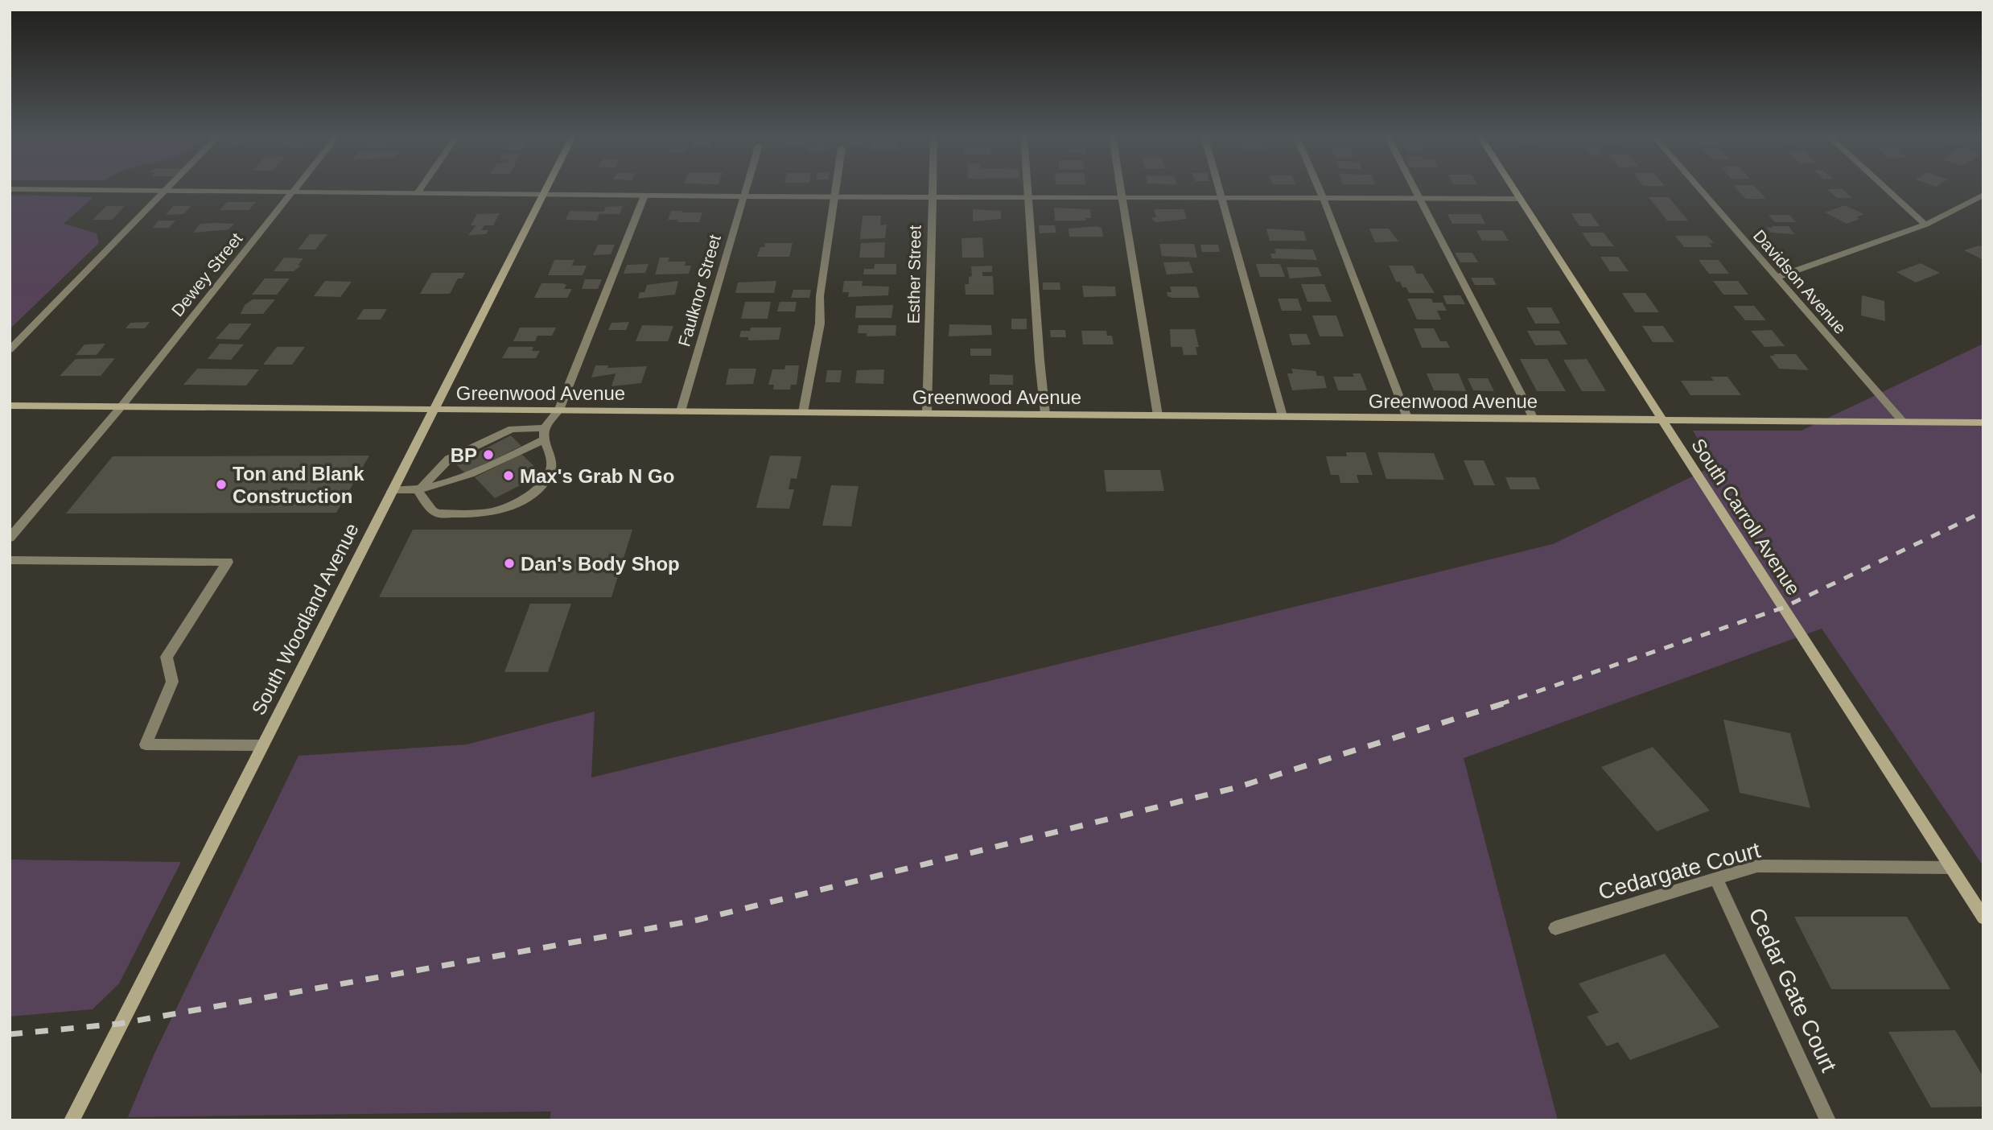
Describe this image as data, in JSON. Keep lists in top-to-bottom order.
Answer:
{
  "streets": {
    "street": [
      "Dewey Street",
      "Esther Street",
      "Davidson Avenue",
      "Faulknor Street",
      "Greenwood Avenue",
      "South Carroll Avenue",
      "South Woodland Avenue",
      "Cedargate Court",
      "Cedar Gate Court"
    ]
  },
  "crossings": [
    ["Dewey Street", "Greenwood Avenue"],
    ["Esther Street", "Greenwood Avenue"],
    ["Davidson Avenue", "Greenwood Avenue"],
    ["Faulknor Street", "Greenwood Avenue"],
    ["Greenwood Avenue", "South Carroll Avenue"],
    ["Greenwood Avenue", "South Woodland Avenue"],
    ["South Carroll Avenue", "Cedargate Court"],
    ["Cedargate Court", "Cedar Gate Court"]
  ],
  "places": [
    "BP",
    "Max's Grab N Go",
    "Ton and Blank Construction",
    "Dan's Body Shop"
  ]
}
